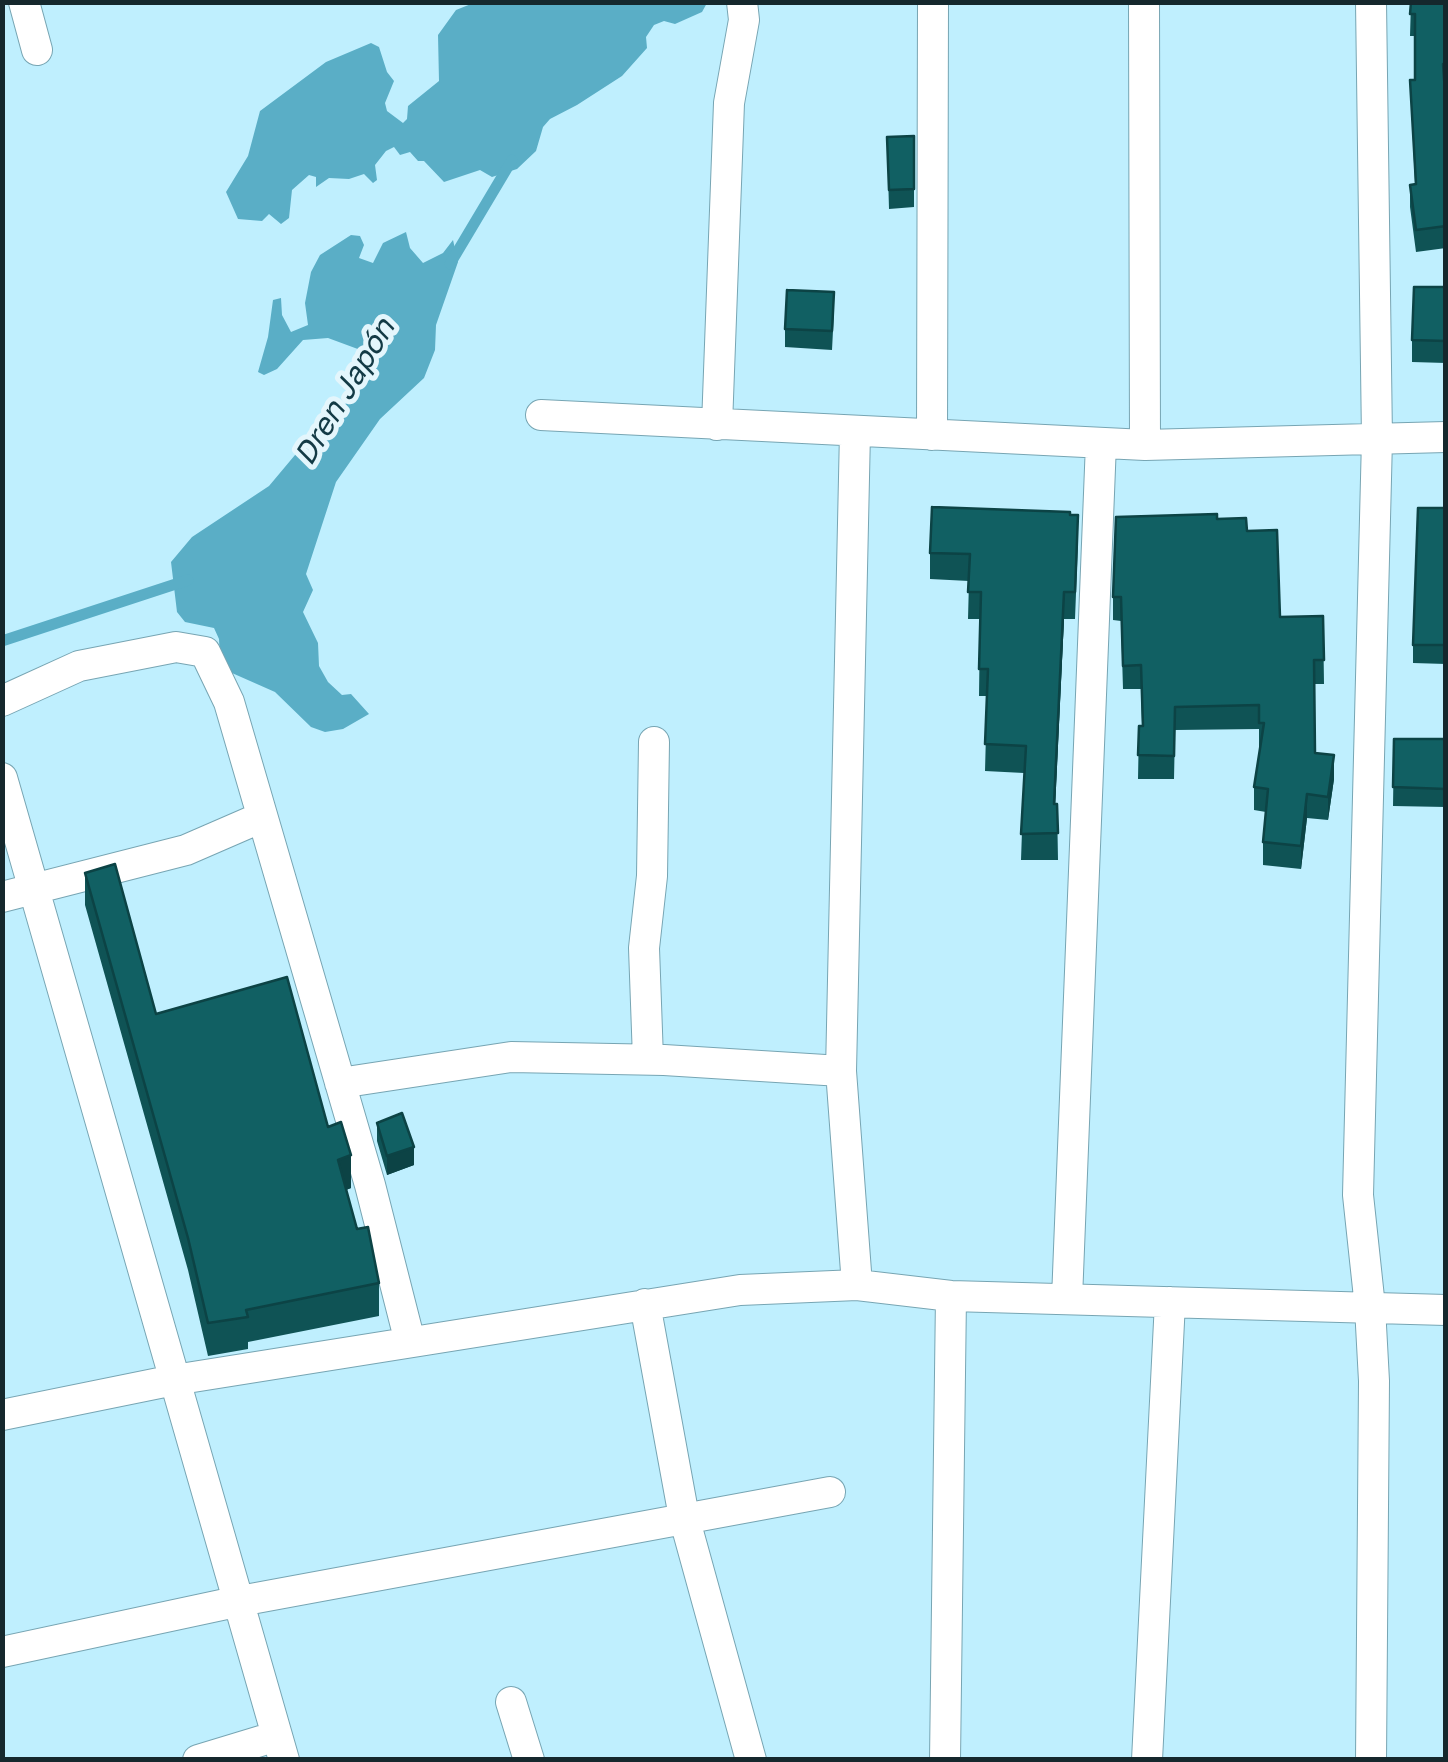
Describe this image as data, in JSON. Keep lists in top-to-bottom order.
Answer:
{
  "water": ["Dren Japón"]
}
